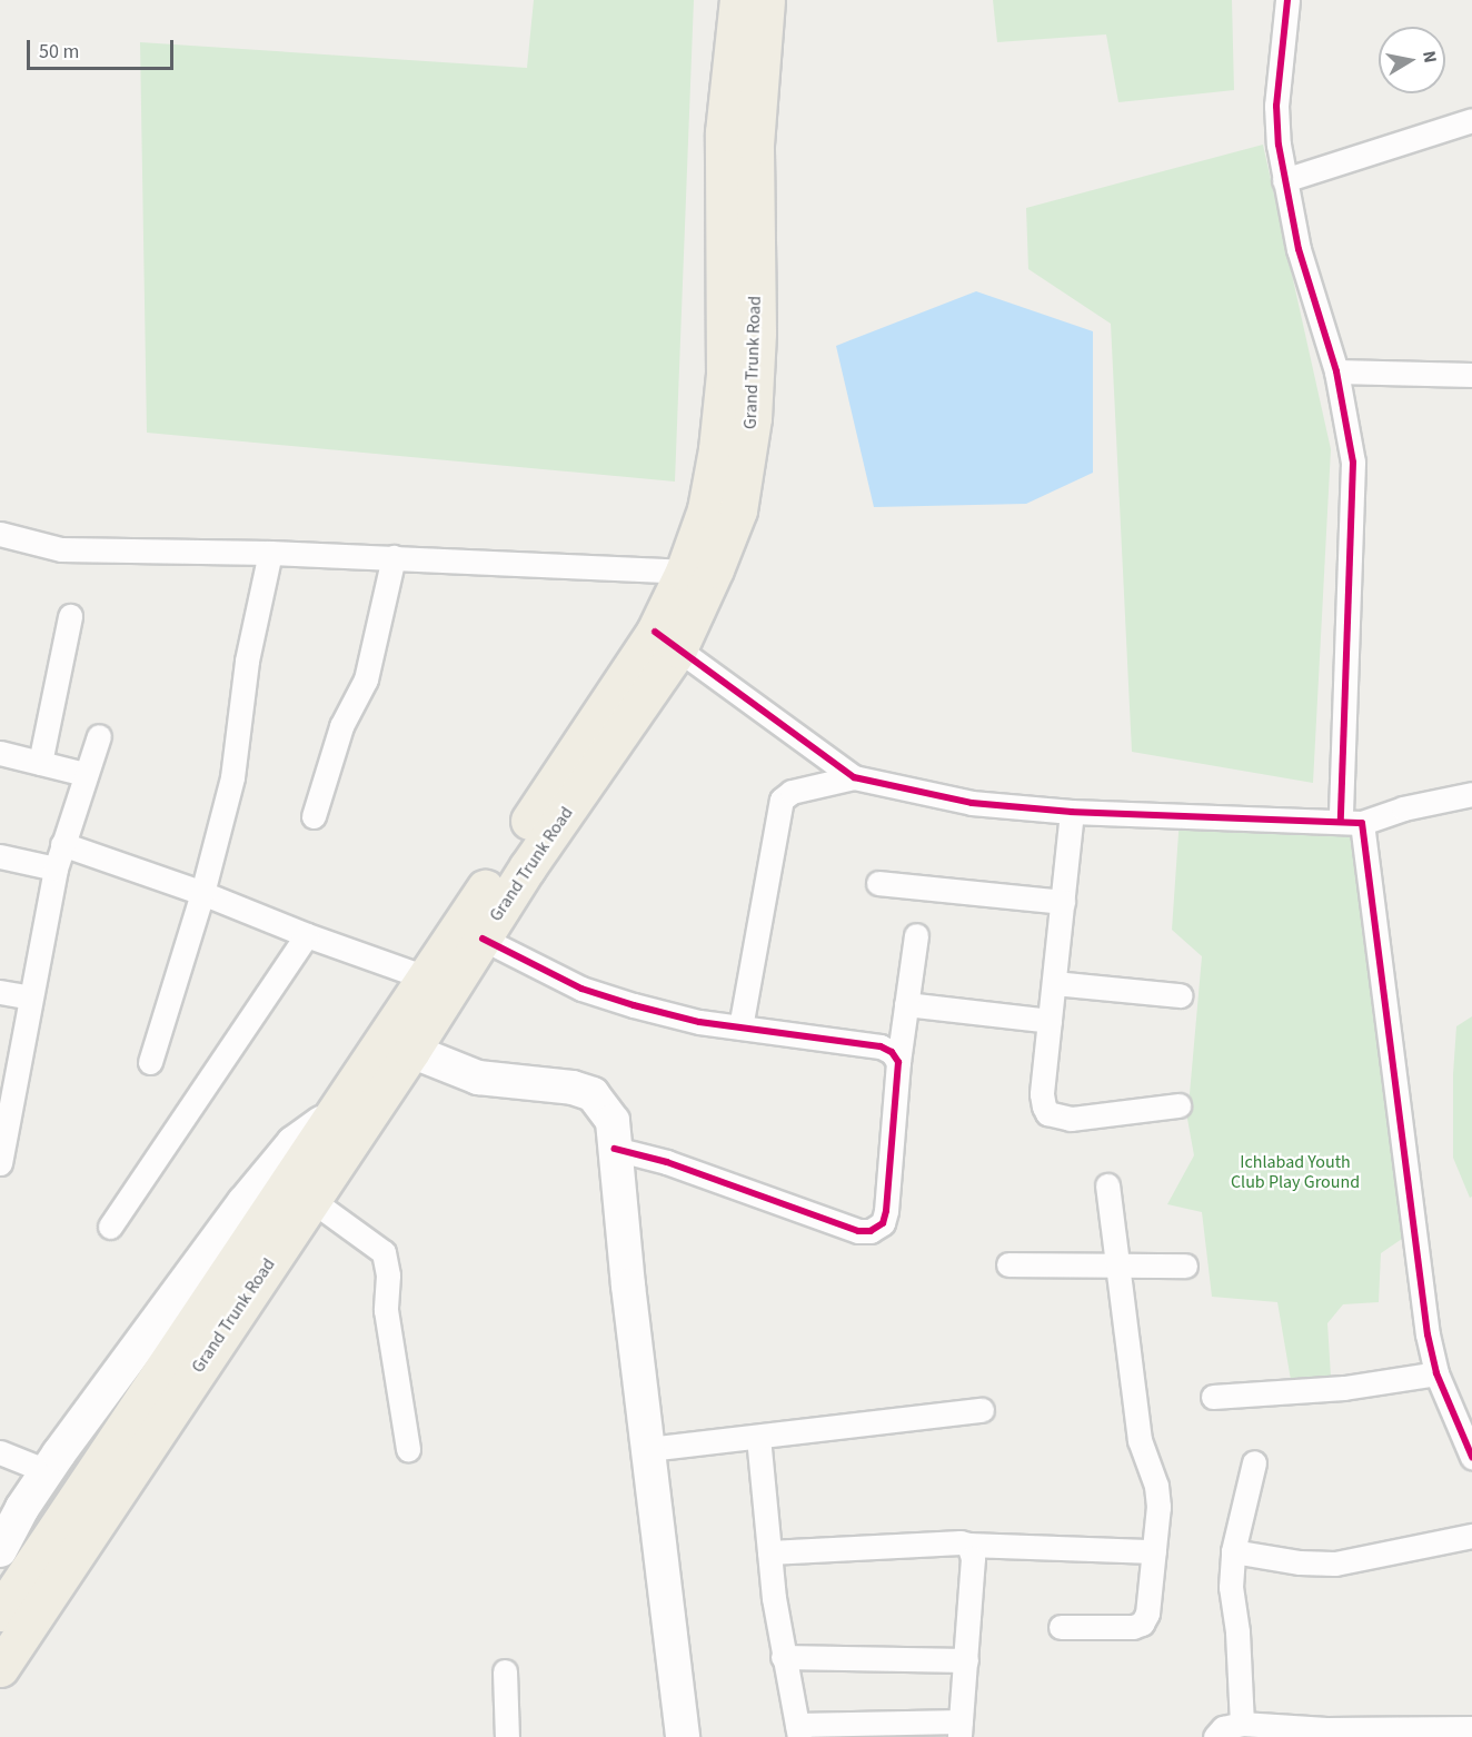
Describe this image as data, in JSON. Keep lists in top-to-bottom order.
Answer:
{
  "streets": {
    "highway": ["Grand Trunk Road"]
  },
  "parks": ["Ichlabad Youth Club Play Ground"],
  "scale_bar": "50 m",
  "north": "right"
}
